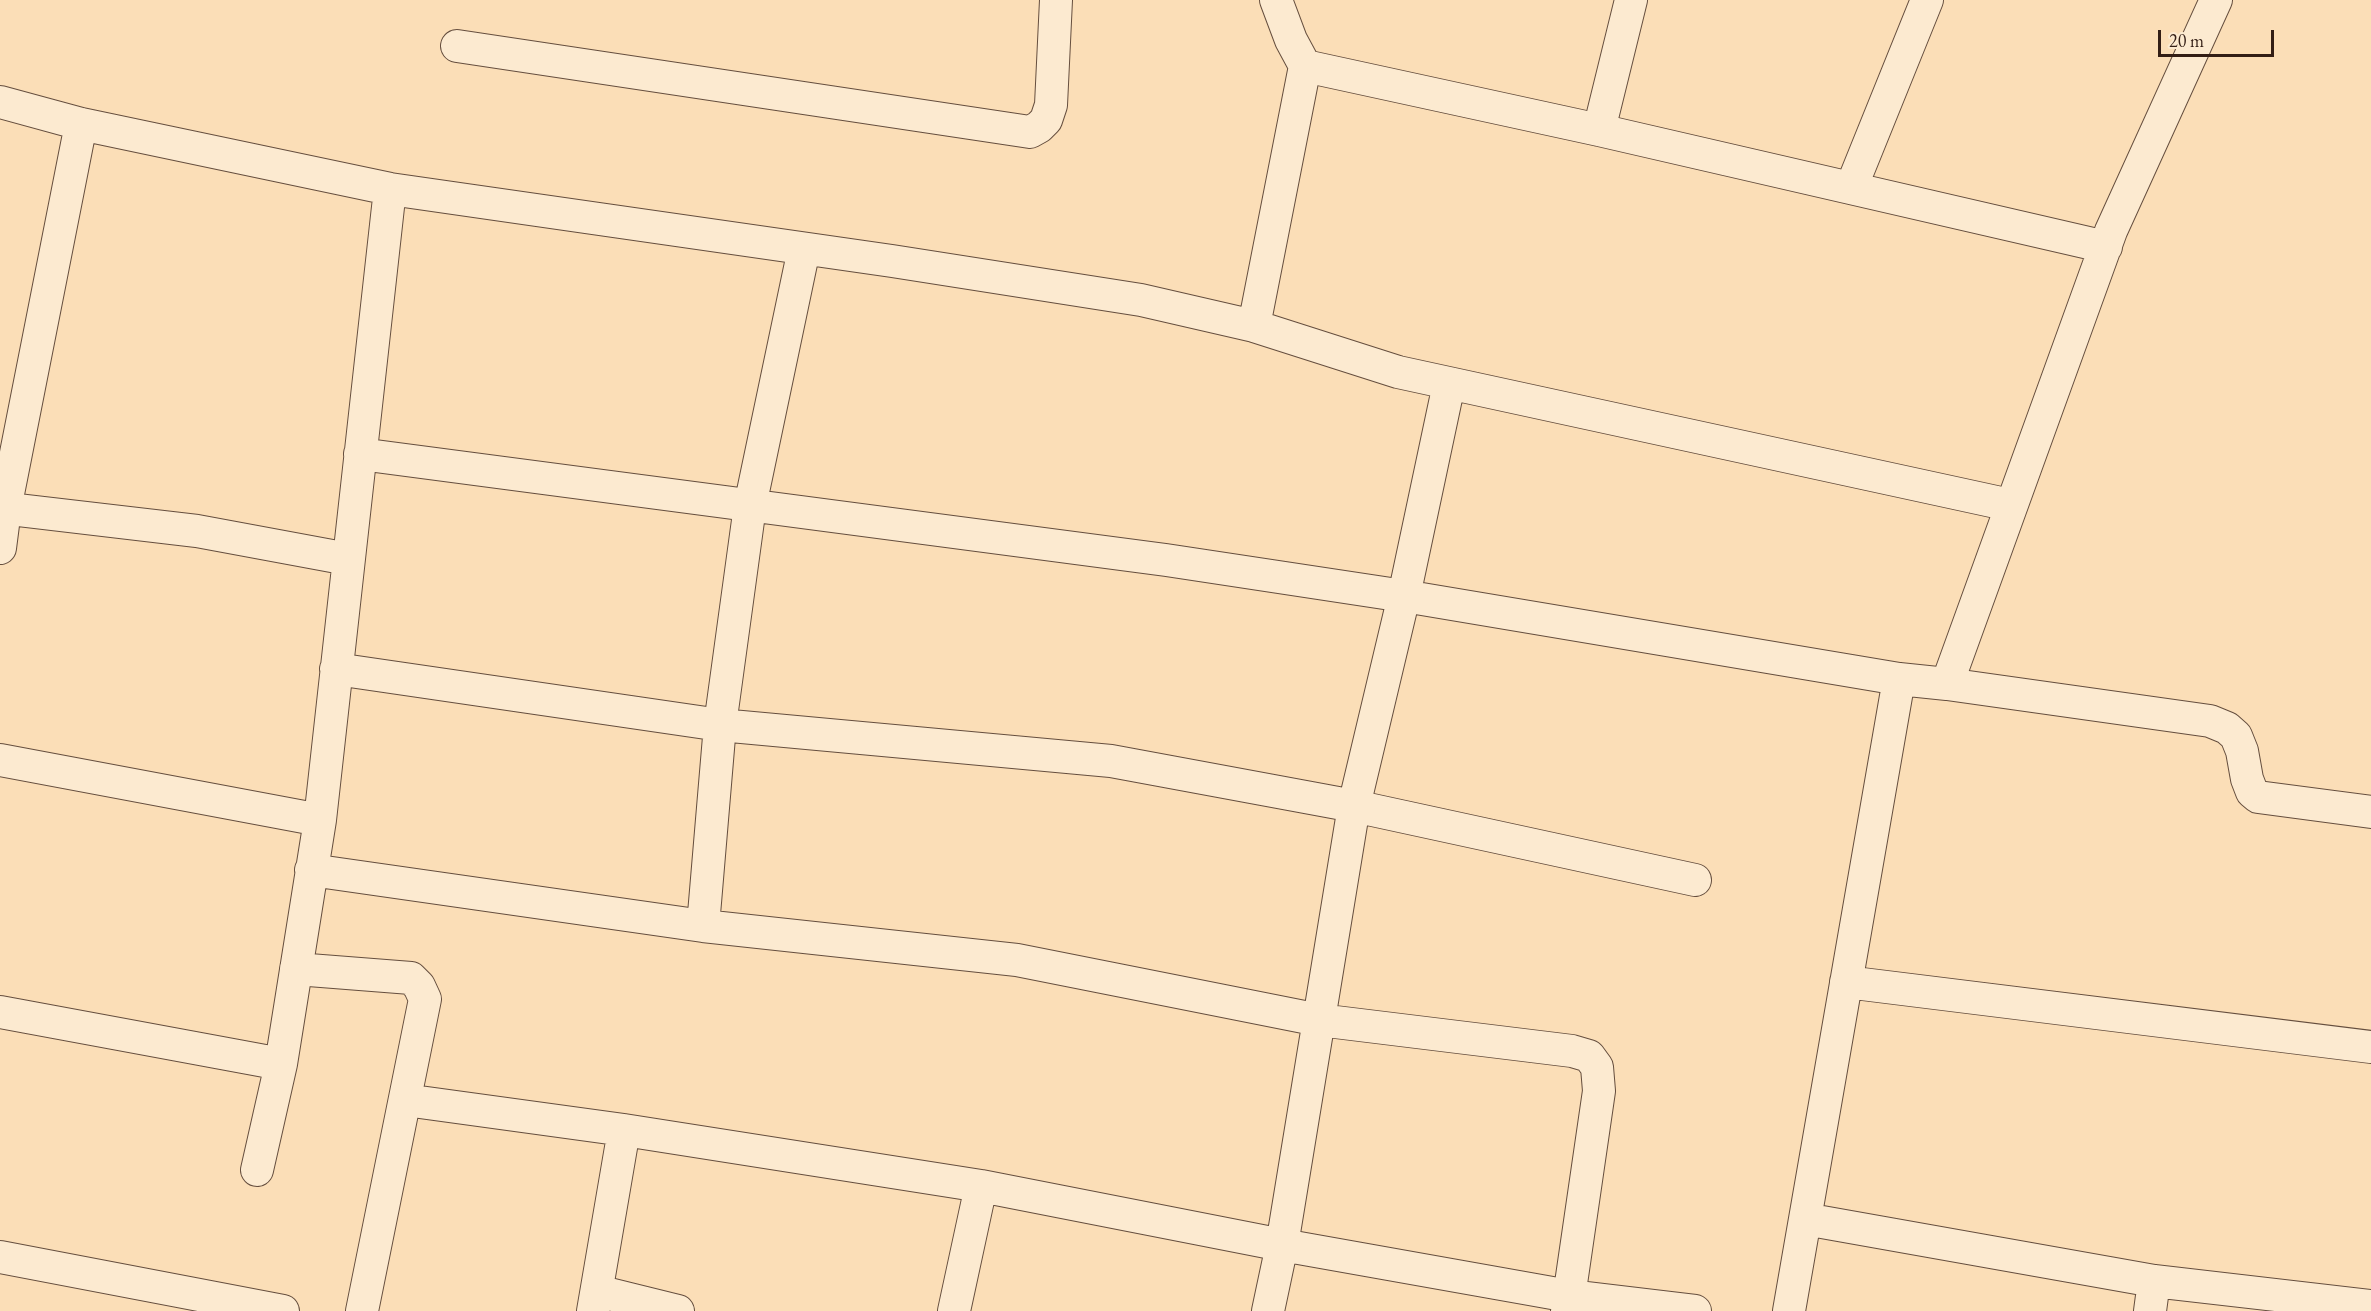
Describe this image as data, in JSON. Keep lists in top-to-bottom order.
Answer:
{
  "scale_bar": "20 m"
}
